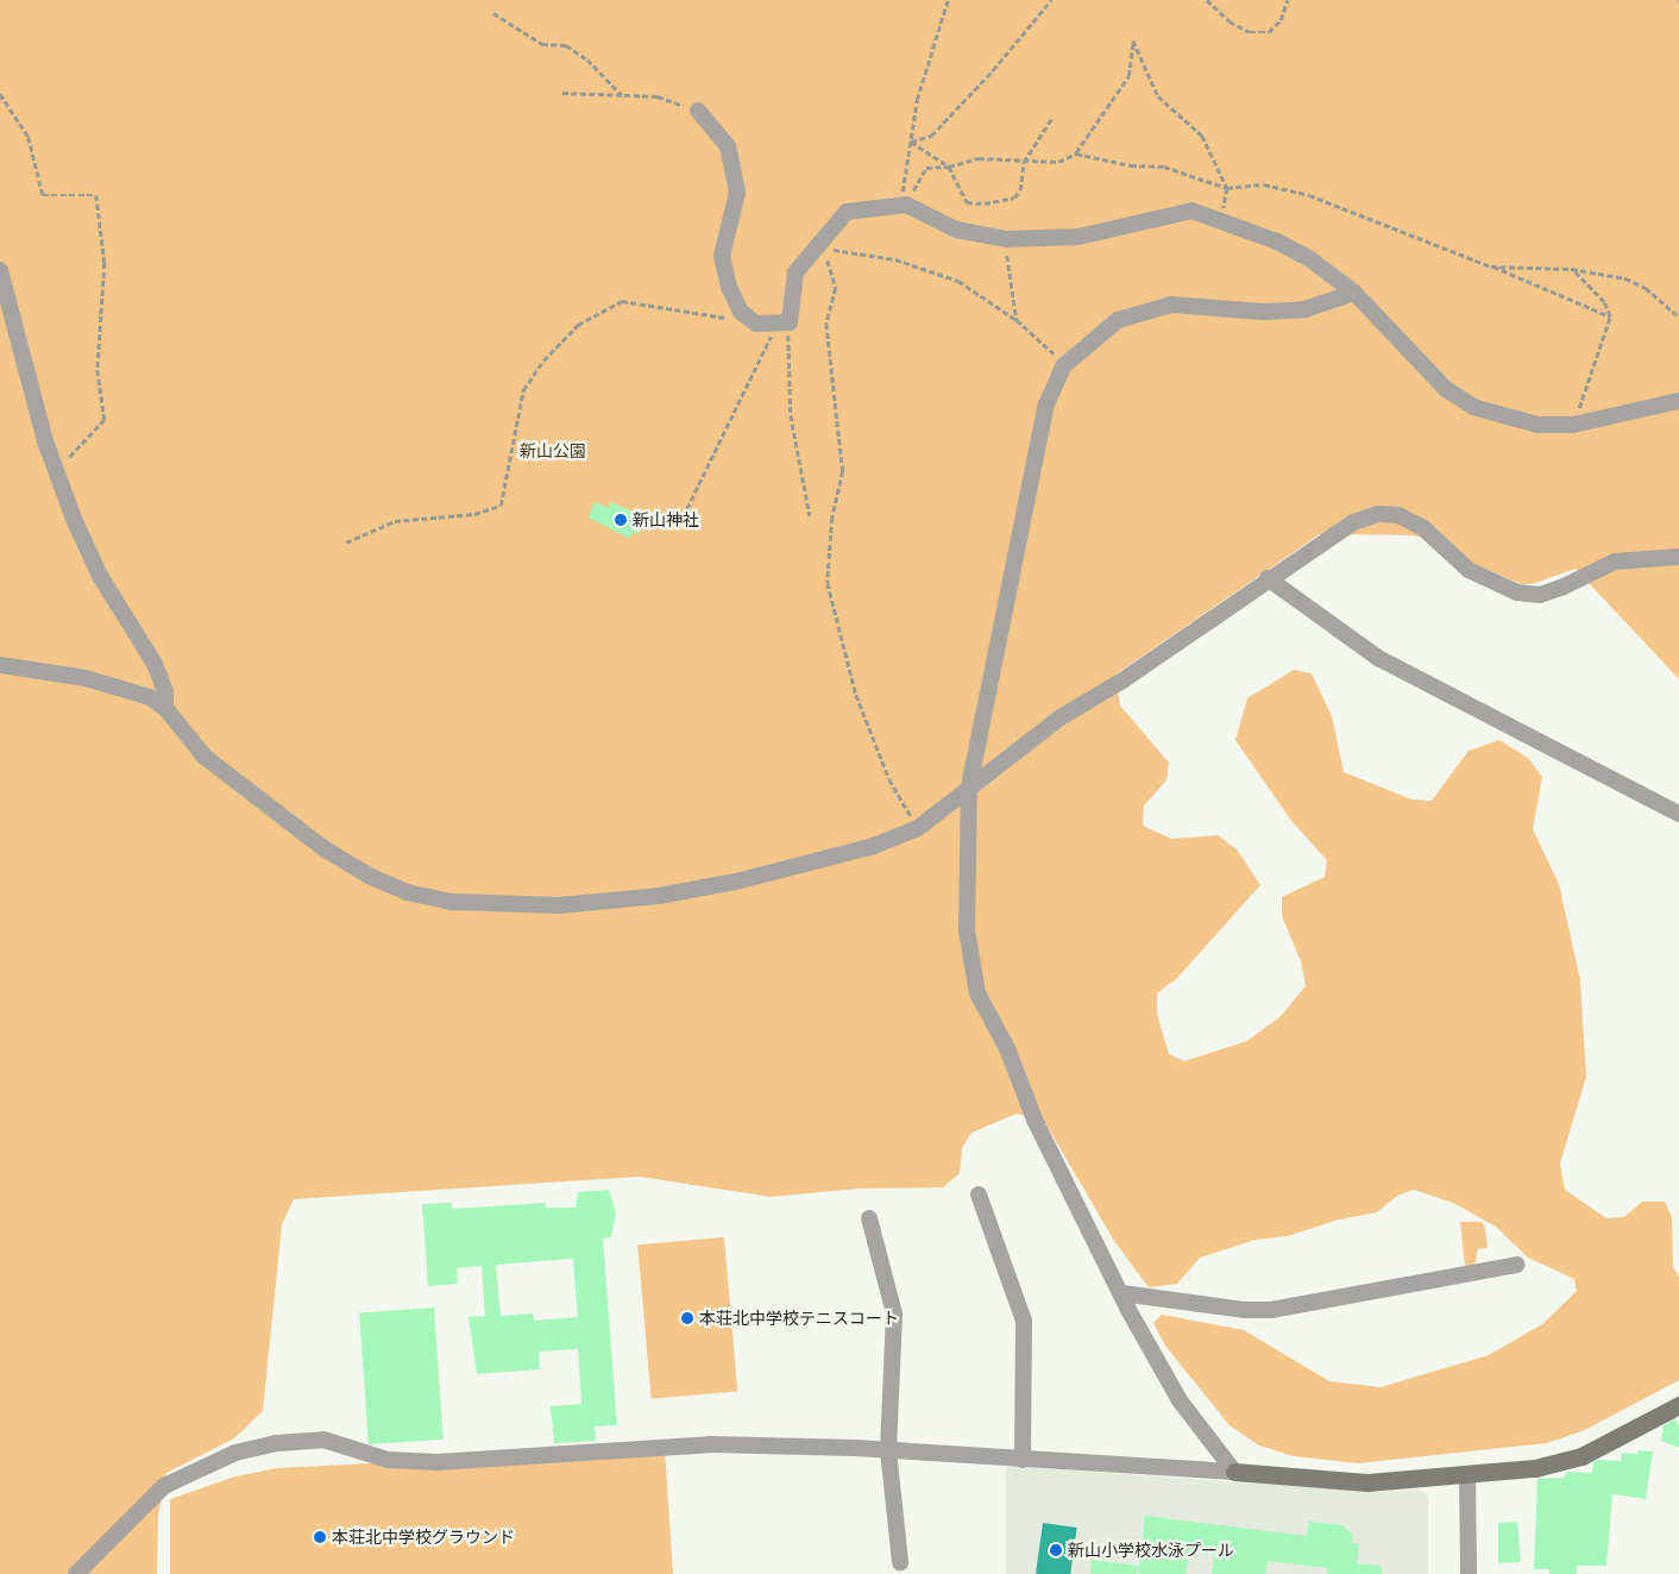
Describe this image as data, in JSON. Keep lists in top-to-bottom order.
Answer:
{
  "parks": ["新山公園"],
  "places": [
    "新山神社",
    "本荘北中学校テニスコート",
    "本荘北中学校グラウンド",
    "新山小学校水泳プール"
  ]
}
